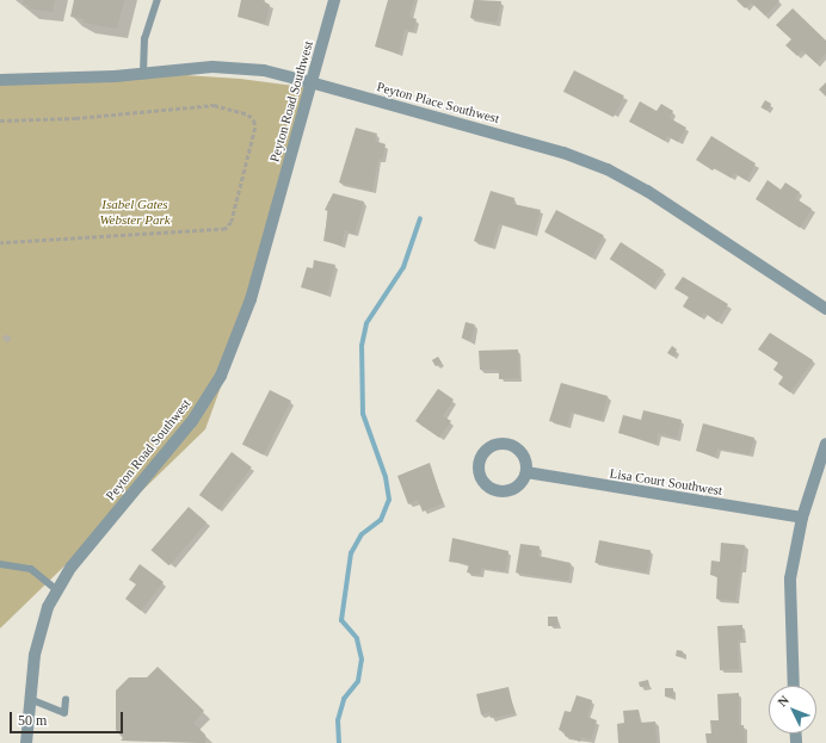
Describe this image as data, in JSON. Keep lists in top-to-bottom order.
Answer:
{
  "streets": {
    "street": ["Peyton Road Southwest", "Peyton Place Southwest", "Lisa Court Southwest"]
  },
  "crossings": [
    ["Peyton Road Southwest", "Peyton Place Southwest"]
  ],
  "parks": ["Isabel Gates Webster Park"],
  "scale_bar": "50 m",
  "north": "top left"
}
